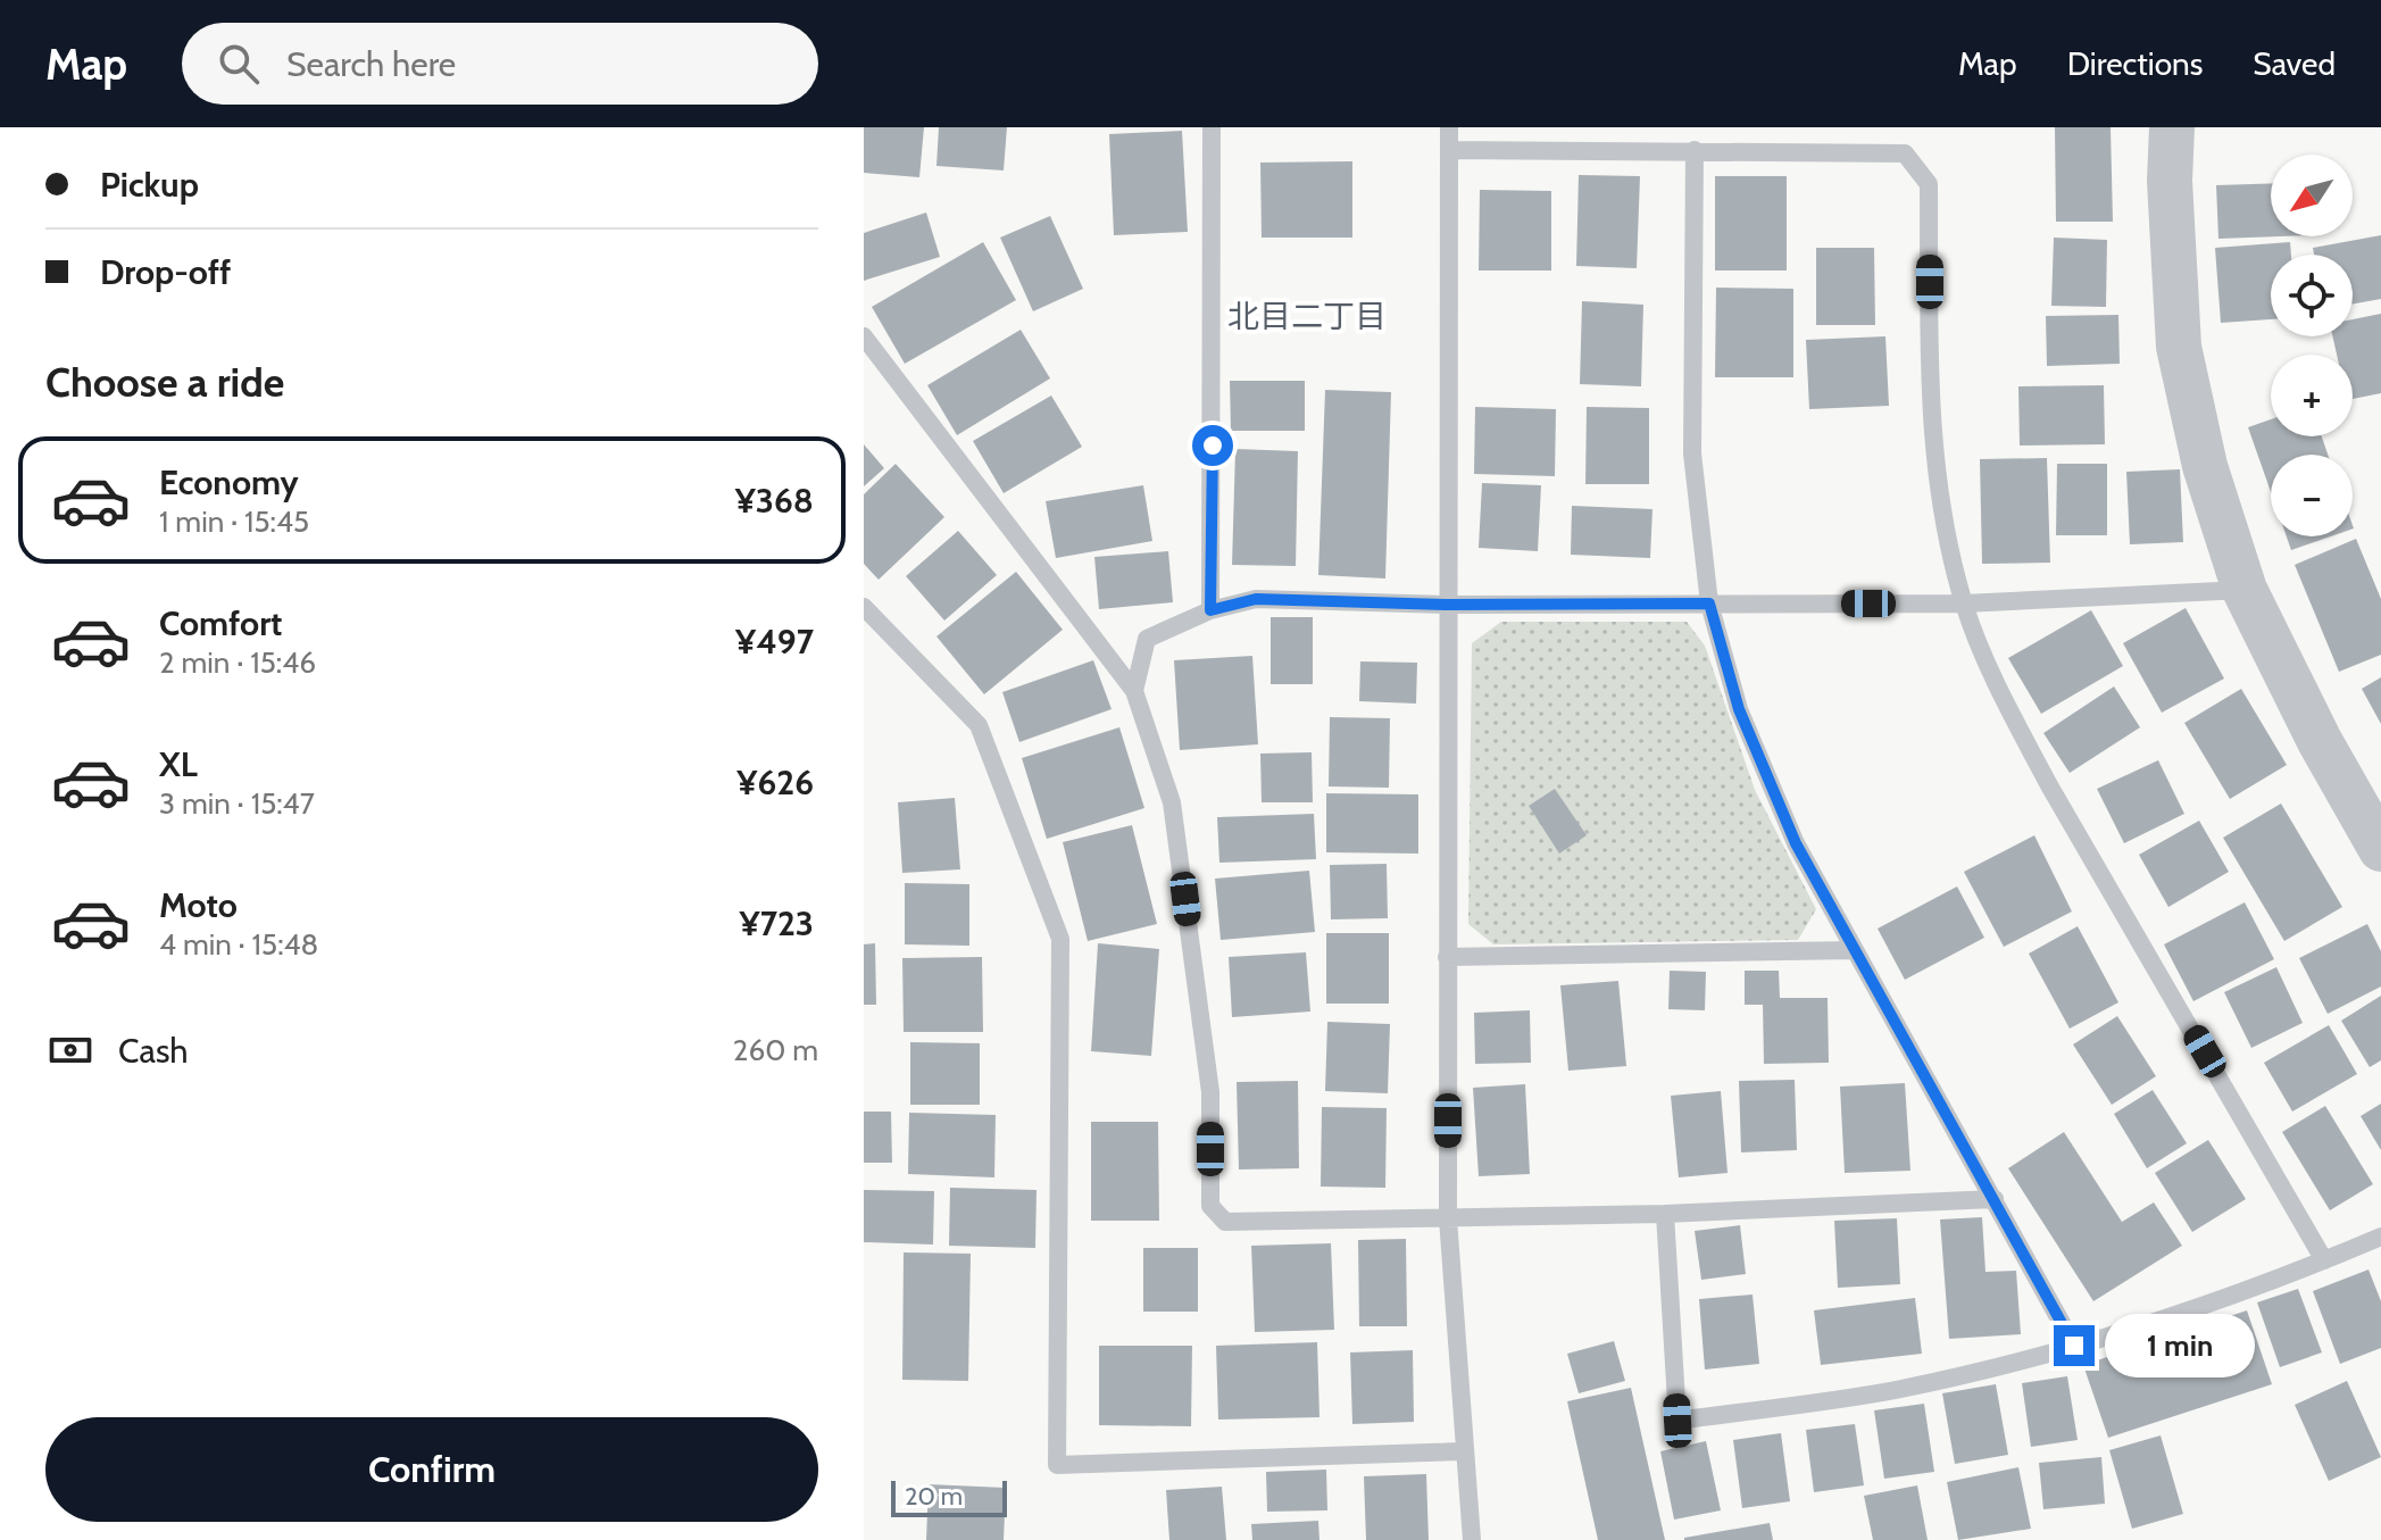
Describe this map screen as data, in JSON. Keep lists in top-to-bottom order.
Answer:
{
  "districts": ["北目二丁目"],
  "scale_bar": "20 m",
  "north": "bottom left",
  "page": {
    "header": "Map",
    "search": "Search here",
    "nav": ["Map", "Directions", "Saved"],
    "banner": ["Pickup", "Drop-off"],
    "map_buttons": ["+", "−"],
    "heading": "Choose a ride",
    "list": [
      {
        "name": "Economy",
        "note": "1 min · 15:45",
        "value": "¥368"
      },
      {
        "name": "Comfort",
        "note": "2 min · 15:46",
        "value": "¥497"
      },
      {
        "name": "XL",
        "note": "3 min · 15:47",
        "value": "¥626"
      },
      {
        "name": "Moto",
        "note": "4 min · 15:48",
        "value": "¥723"
      }
    ],
    "pay": ["Cash", "260 m"],
    "bubble": "1 min",
    "buttons": "Confirm",
    "scale": "20 m"
  }
}
